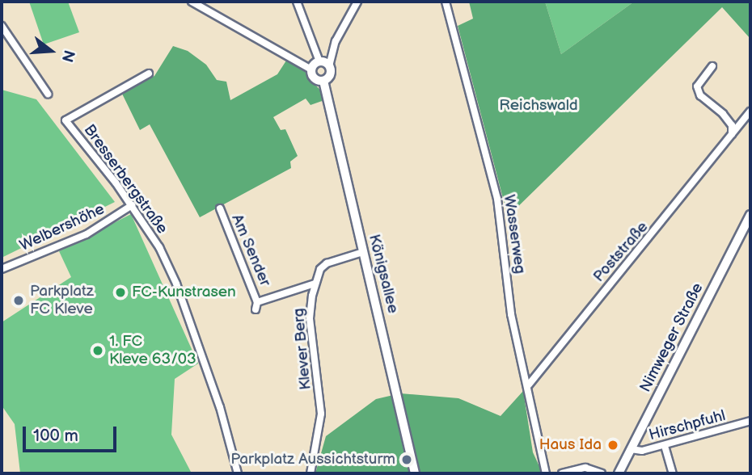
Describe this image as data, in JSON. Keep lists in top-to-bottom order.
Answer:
{
  "streets": {
    "street": [
      "Bresserbergstraße",
      "Welbershöhe",
      "Wasserweg",
      "Am Sender",
      "Poststraße",
      "Königsallee",
      "Nimweger Straße",
      "Klever Berg",
      "Hirschpfuhl"
    ]
  },
  "crossings": [
    ["Bresserbergstraße", "Welbershöhe"],
    ["Wasserweg", "Poststraße"],
    ["Am Sender", "Klever Berg"],
    ["Königsallee", "Klever Berg"],
    ["Nimweger Straße", "Hirschpfuhl"]
  ],
  "parks": ["Reichswald"],
  "places": [
    "FC-Kunstrasen",
    "Parkplatz FC Kleve",
    "1. FC Kleve 63/03",
    "Haus Ida",
    "Parkplatz Aussichtsturm"
  ],
  "scale_bar": "100 m",
  "north": "right"
}
